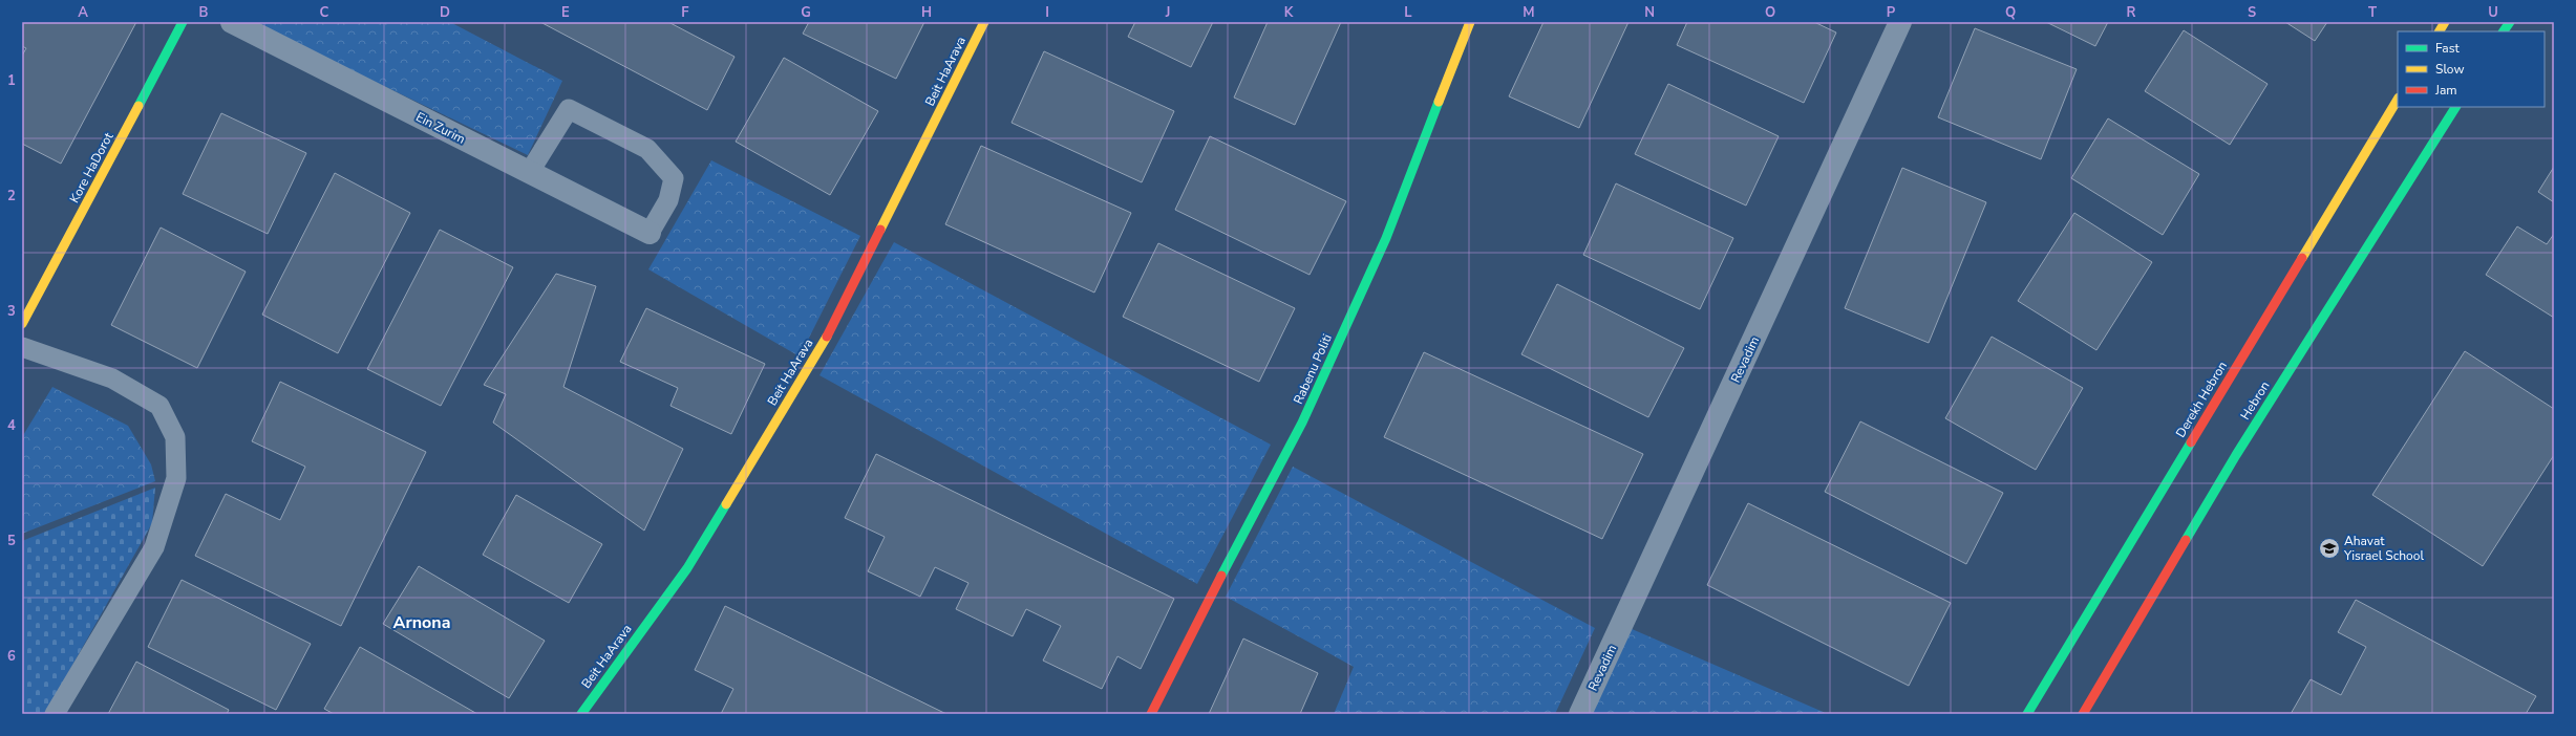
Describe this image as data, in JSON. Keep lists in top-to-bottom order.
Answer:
{
  "streets": {
    "main road": [
      "Beit HaArava",
      "Kore HaDorot",
      "Rabenu Politi",
      "Derekh Hebron",
      "Hebron"
    ],
    "street": ["Ein Zurim", "Revadim"]
  },
  "districts": ["Arnona"],
  "places": {
    "school or university": ["Ahavat Yisrael School"]
  },
  "legend": ["Fast", "Slow", "Jam"],
  "grid": {
    "columns": [
      "A",
      "B",
      "C",
      "D",
      "E",
      "F",
      "G",
      "H",
      "I",
      "J",
      "K",
      "L",
      "M",
      "N",
      "O",
      "P",
      "Q",
      "R",
      "S",
      "T",
      "U"
    ],
    "rows": [
      "1",
      "2",
      "3",
      "4",
      "5",
      "6"
    ]
  }
}
